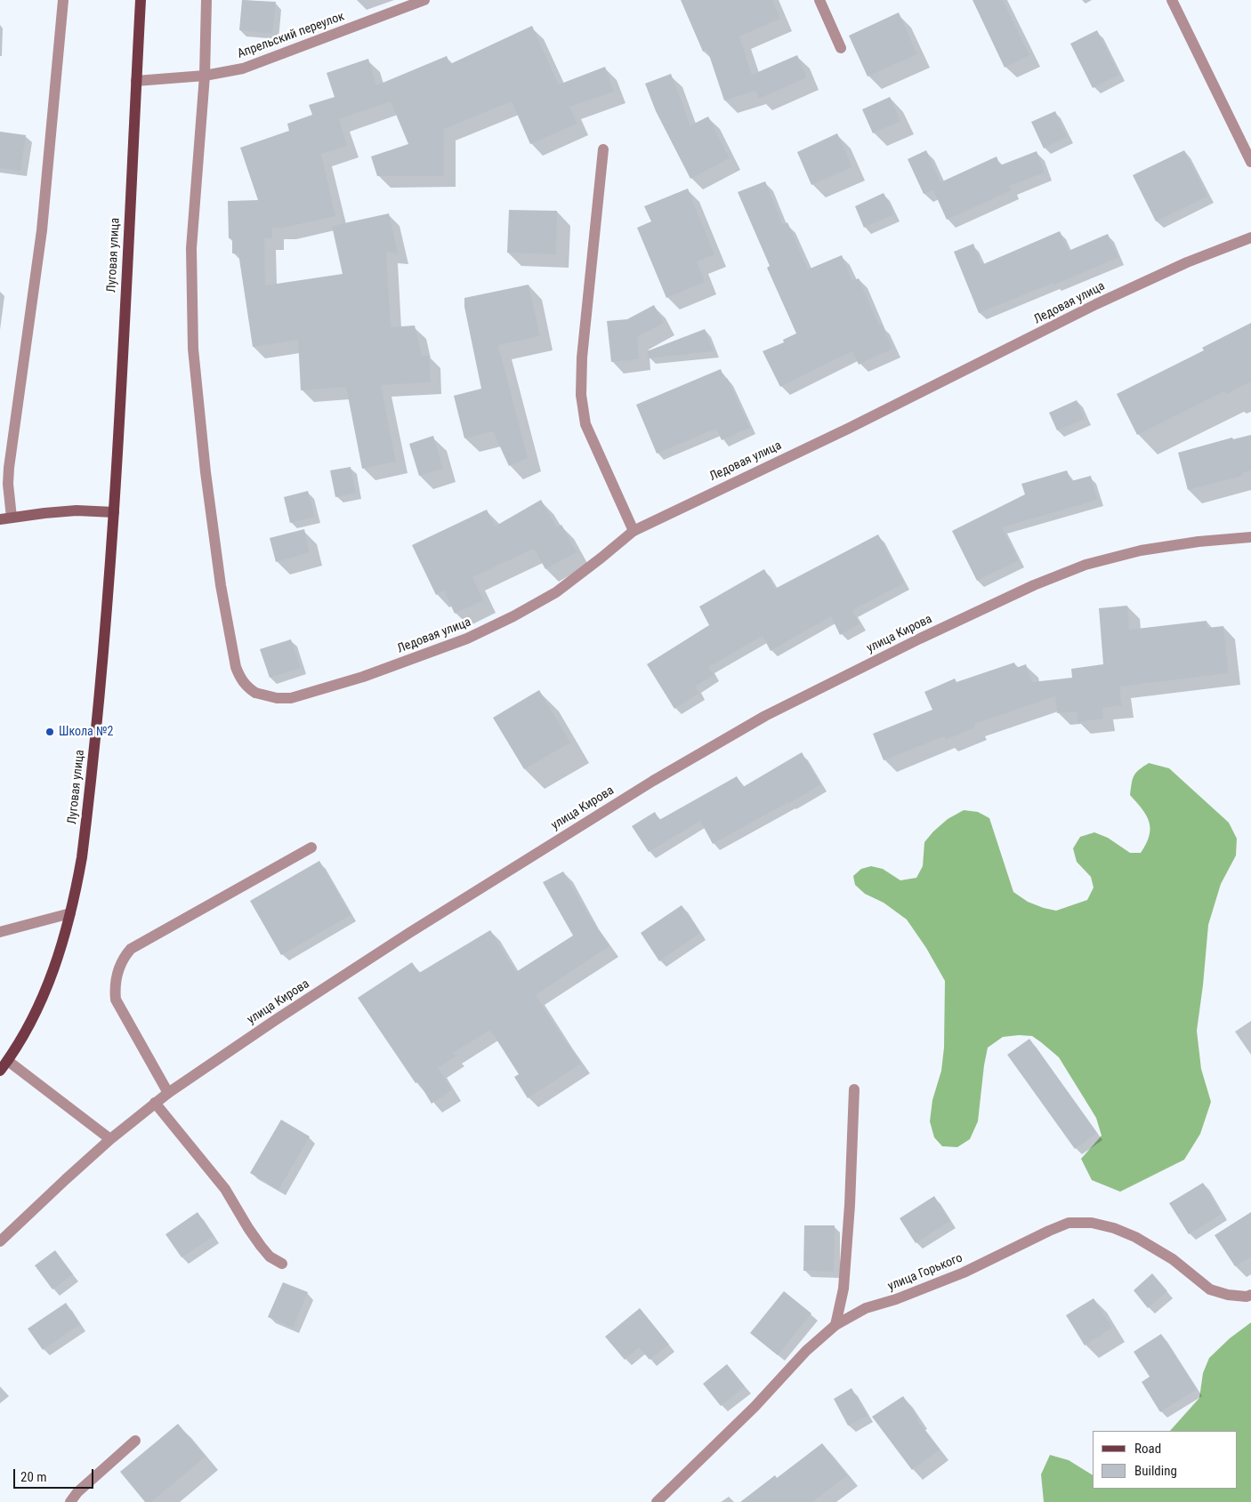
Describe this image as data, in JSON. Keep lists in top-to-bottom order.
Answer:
{
  "streets": {
    "main road": ["Луговая улица"],
    "street": [
      "Апрельский переулок",
      "Ледовая улица",
      "улица Кирова",
      "улица Горького"
    ]
  },
  "crossings": [
    ["Апрельский переулок", "Луговая улица"],
    ["Апрельский переулок", "Ледовая улица"]
  ],
  "places": ["Школа №2"],
  "legend": ["Road", "Building"],
  "scale_bar": "20 m"
}
